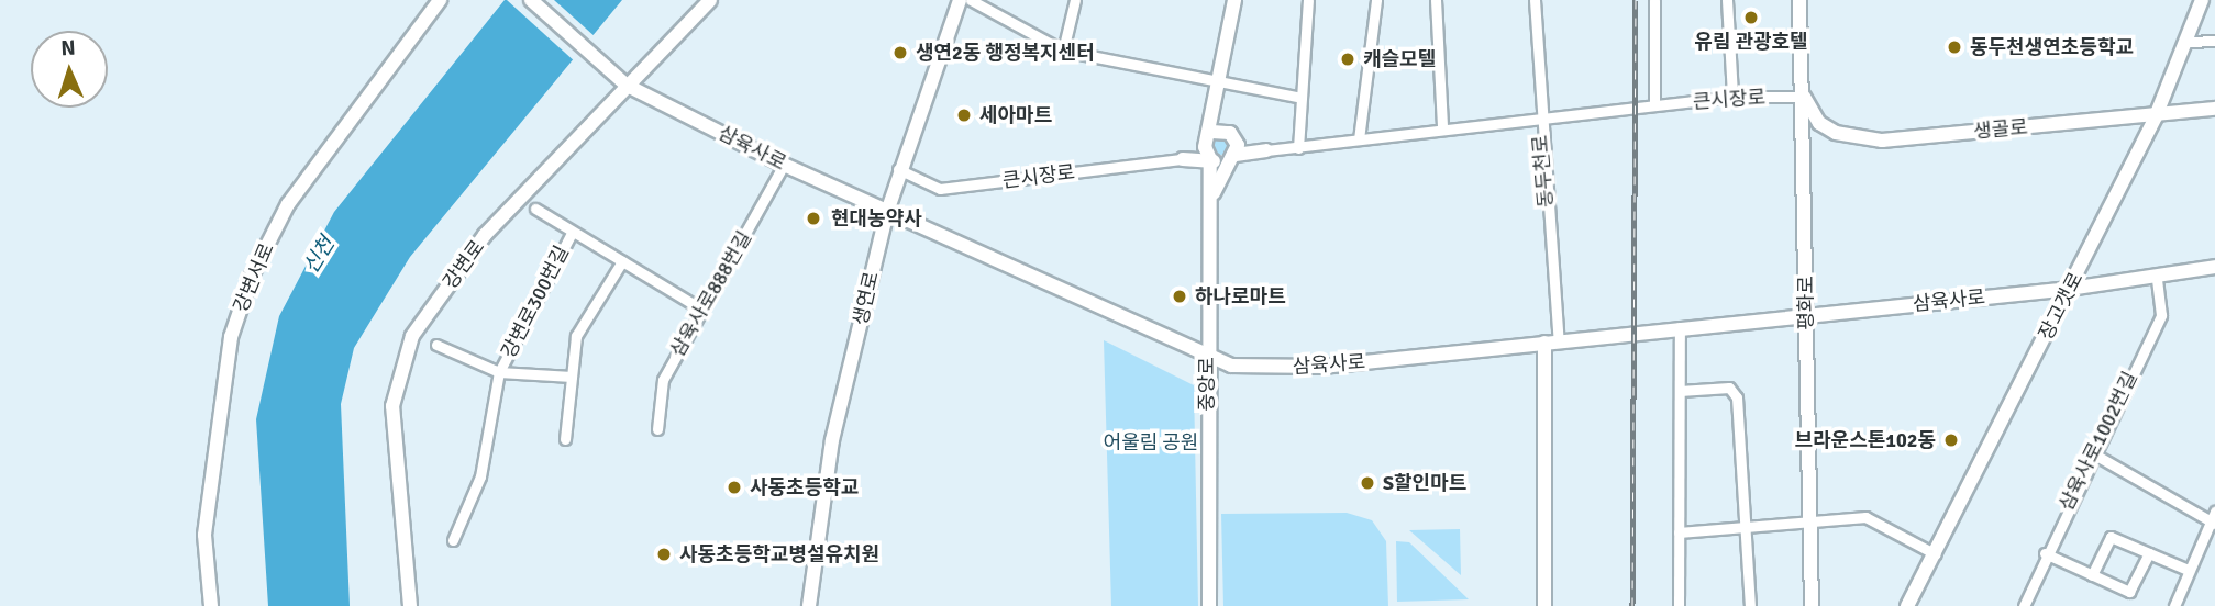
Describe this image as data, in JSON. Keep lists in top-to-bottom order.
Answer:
{
  "streets": {
    "street": [
      "큰시장로",
      "생골로",
      "삼육사로",
      "동두천로",
      "강변로",
      "강변서로",
      "삼육사로888번길",
      "생연로",
      "강변로300번길",
      "평화로",
      "장고갯로",
      "중앙로",
      "삼육사로1002번길"
    ]
  },
  "crossings": [
    ["큰시장로", "생골로"],
    ["큰시장로", "동두천로"],
    ["큰시장로", "생연로"],
    ["큰시장로", "평화로"],
    ["생골로", "평화로"],
    ["생골로", "장고갯로"],
    ["삼육사로", "동두천로"],
    ["삼육사로", "강변로"],
    ["삼육사로", "삼육사로888번길"],
    ["삼육사로", "생연로"],
    ["삼육사로", "평화로"],
    ["삼육사로", "장고갯로"],
    ["삼육사로", "중앙로"],
    ["삼육사로", "삼육사로1002번길"]
  ],
  "water": ["신천"],
  "parks": ["어울림 공원"],
  "places": [
    "유림 관광호텔",
    "동두천생연초등학교",
    "생연2동 행정복지센터",
    "캐슬모텔",
    "세아마트",
    "현대농약사",
    "하나로마트",
    "브라운스톤102동",
    "S할인마트",
    "사동초등학교",
    "사동초등학교병설유치원"
  ],
  "north": "top"
}
